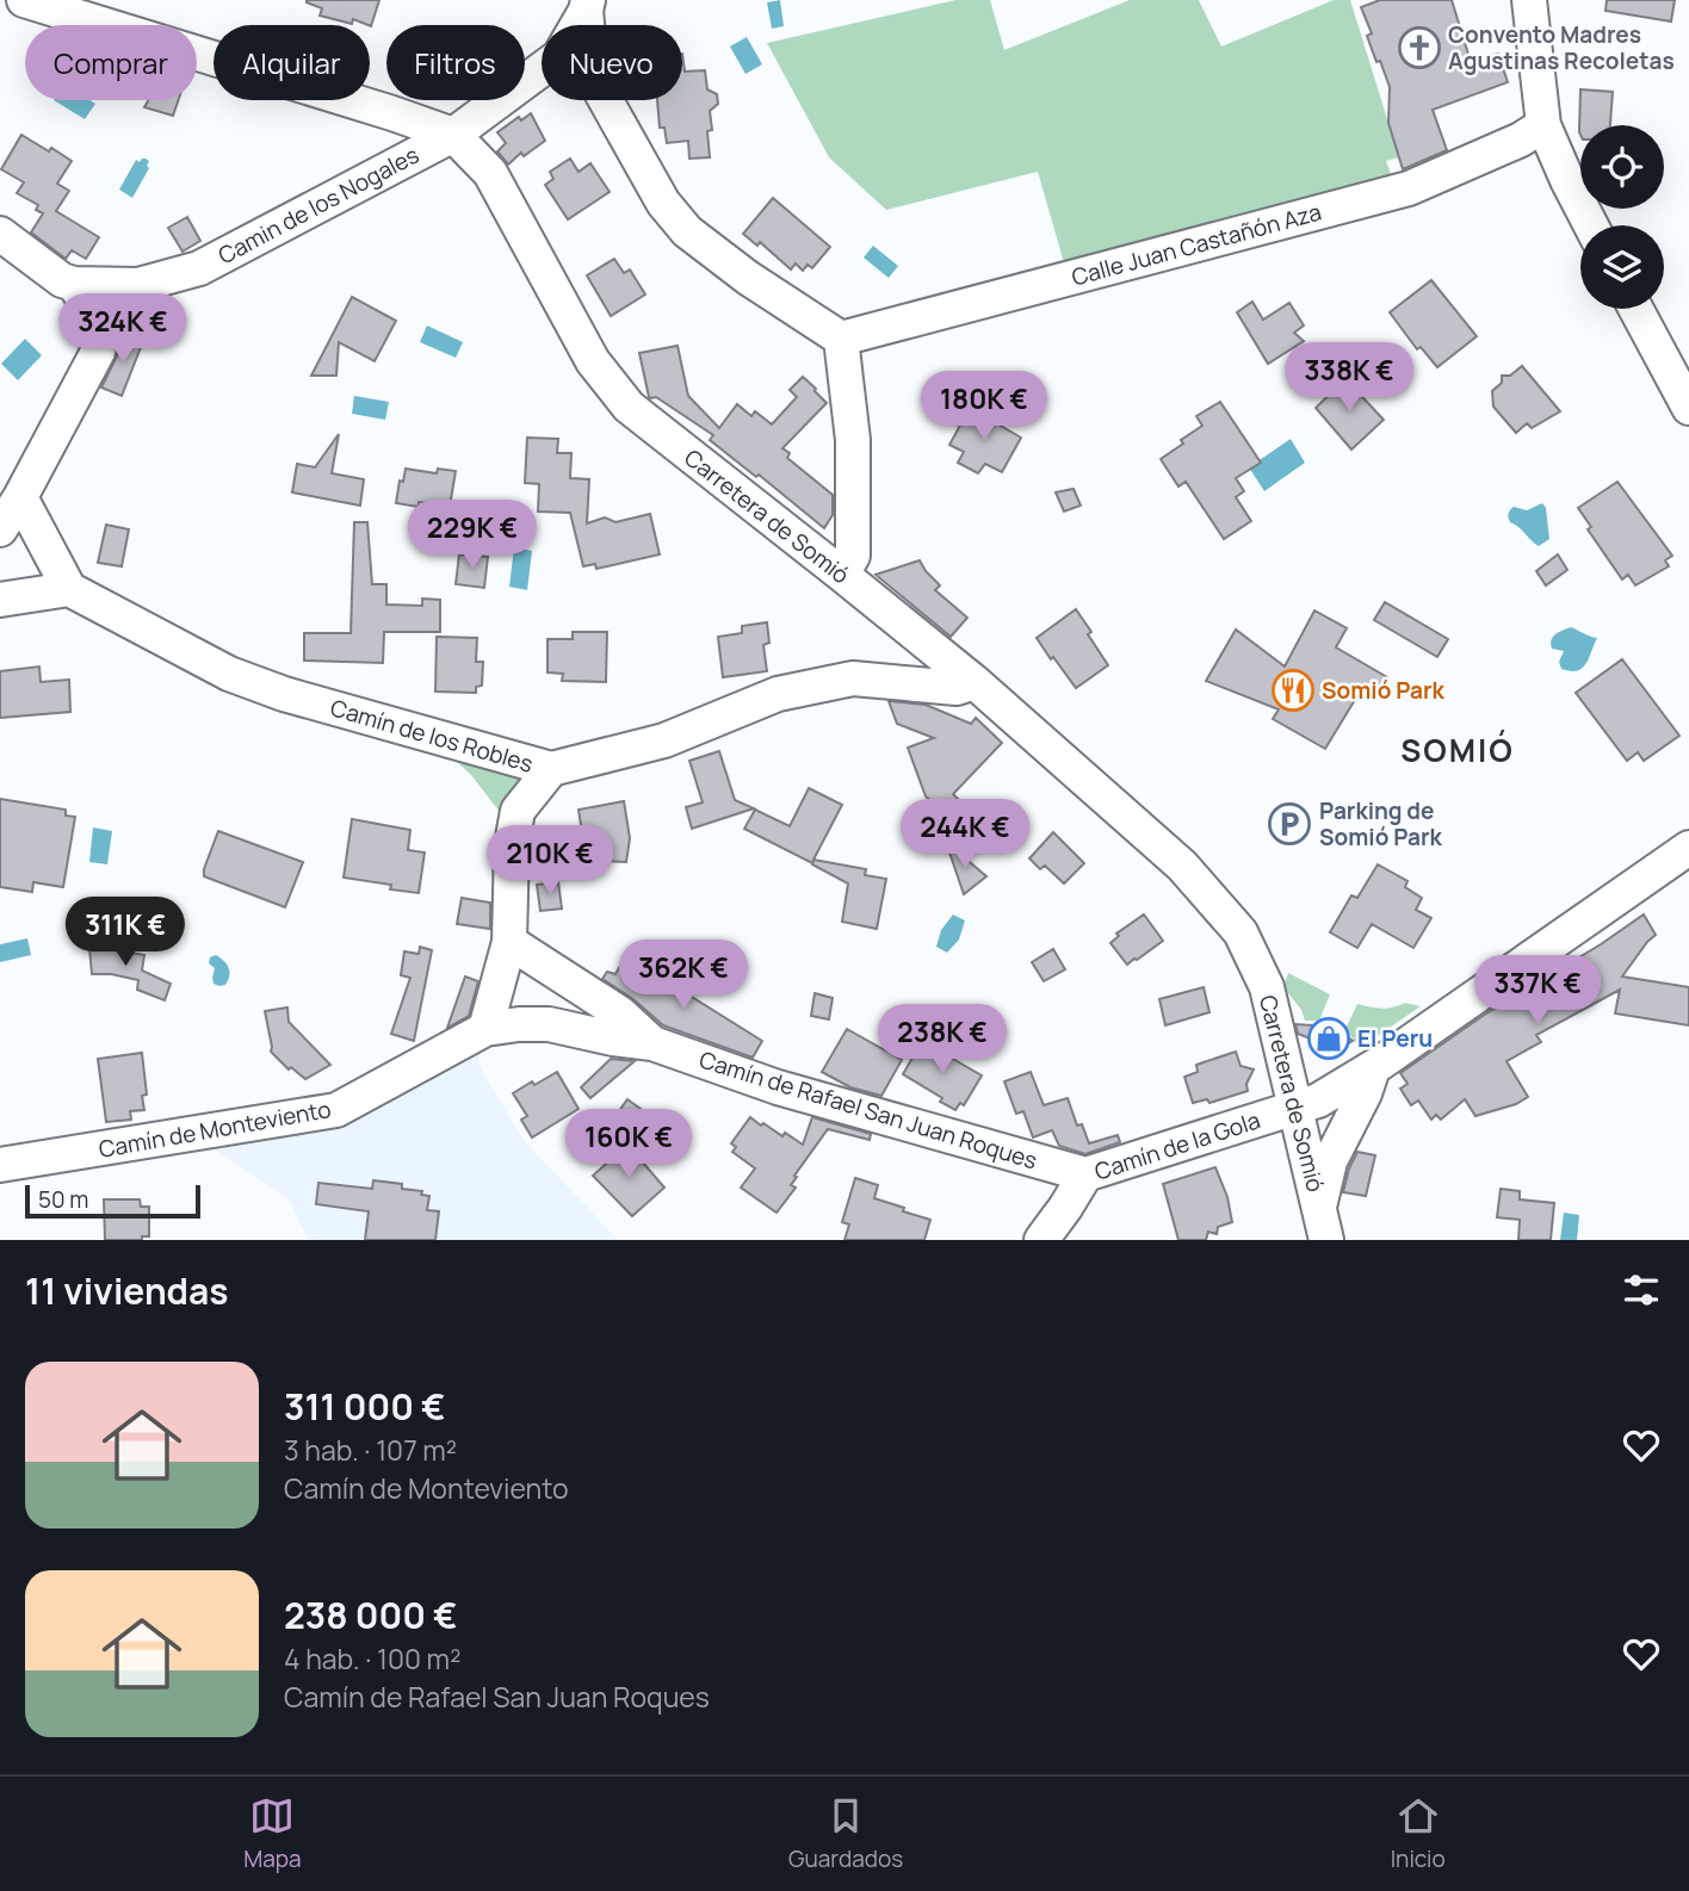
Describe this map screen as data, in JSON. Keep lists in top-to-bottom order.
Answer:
{
  "streets": {
    "street": [
      "Camin de los Nogales",
      "Calle Juan Castañón Aza",
      "Carretera de Somió",
      "Camín de los Robles",
      "Camín de Rafael San Juan Roques",
      "Camín de Monteviento",
      "Camín de la Gola"
    ]
  },
  "crossings": [
    ["Camin de los Nogales", "Carretera de Somió"],
    ["Carretera de Somió", "Camín de los Robles"],
    ["Carretera de Somió", "Camín de la Gola"],
    ["Camín de Rafael San Juan Roques", "Camín de Monteviento"],
    ["Camín de Rafael San Juan Roques", "Camín de la Gola"]
  ],
  "districts": ["SOMIÓ"],
  "places": {
    "church": ["Convento Madres Agustinas Recoletas"],
    "restaurant": ["Somió Park"],
    "parking": ["Parking de Somió Park"],
    "shop": ["El Peru"]
  },
  "scale_bar": "50 m",
  "page": {
    "chip": [
      "Comprar",
      "Alquilar",
      "Filtros",
      "Nuevo"
    ],
    "price": [
      "324K €",
      "338K €",
      "180K €",
      "229K €",
      "244K €",
      "210K €",
      "311K €",
      "362K €",
      "337K €",
      "238K €",
      "160K €"
    ],
    "scale": "50 m",
    "heading": "11 viviendas",
    "list": [
      {
        "name": "311 000 €",
        "note": "3 hab. · 107 m² · Camín de Monteviento"
      },
      {
        "name": "238 000 €",
        "note": "4 hab. · 100 m² · Camín de Rafael San Juan Roques"
      }
    ],
    "tabs": ["Mapa", "Guardados", "Inicio"]
  }
}
